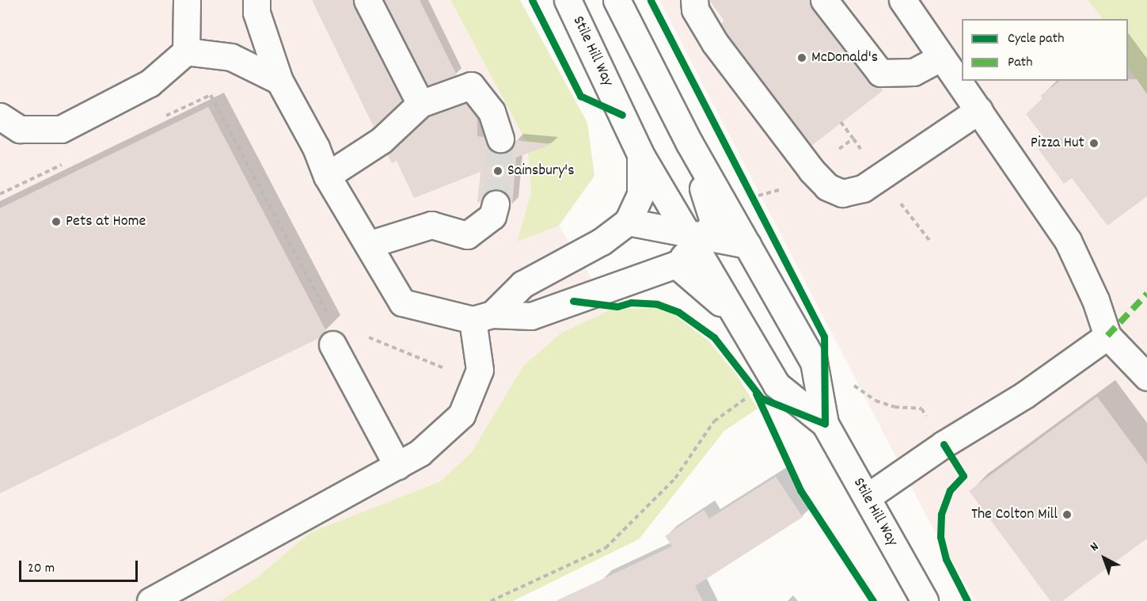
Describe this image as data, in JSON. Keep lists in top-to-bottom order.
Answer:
{
  "streets": {
    "street": ["Stile Hill Way"]
  },
  "places": [
    "McDonald's",
    "Pizza Hut",
    "Sainsbury's",
    "Pets at Home",
    "The Colton Mill"
  ],
  "legend": ["Cycle path", "Path"],
  "scale_bar": "20 m",
  "north": "top left"
}
